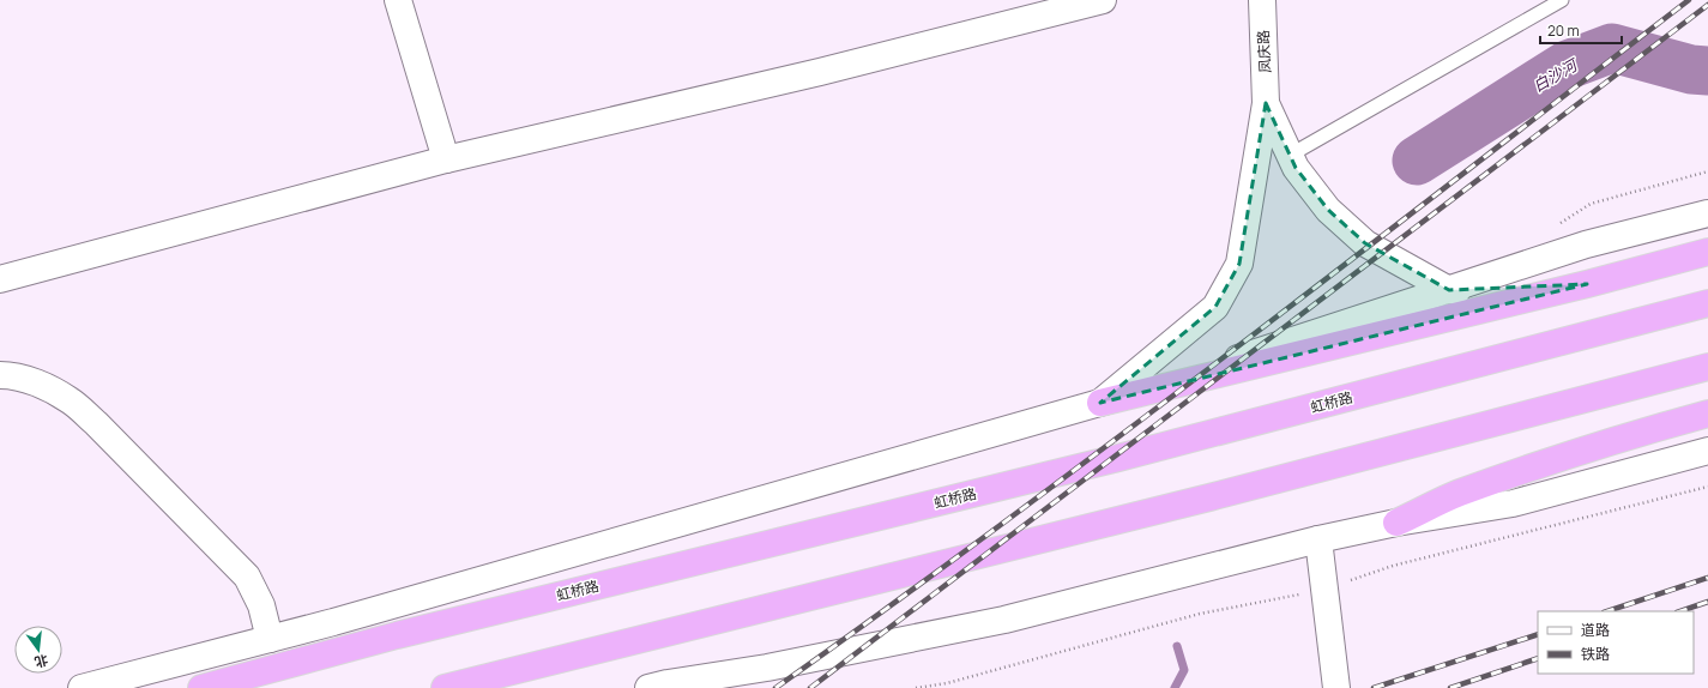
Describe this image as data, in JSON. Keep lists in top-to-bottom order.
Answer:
{
  "streets": {
    "highway": ["虹桥路"],
    "main road": ["凤庆路"]
  },
  "water": ["白沙河"],
  "legend": ["道路", "铁路"],
  "scale_bar": "20 m",
  "north": "bottom"
}
